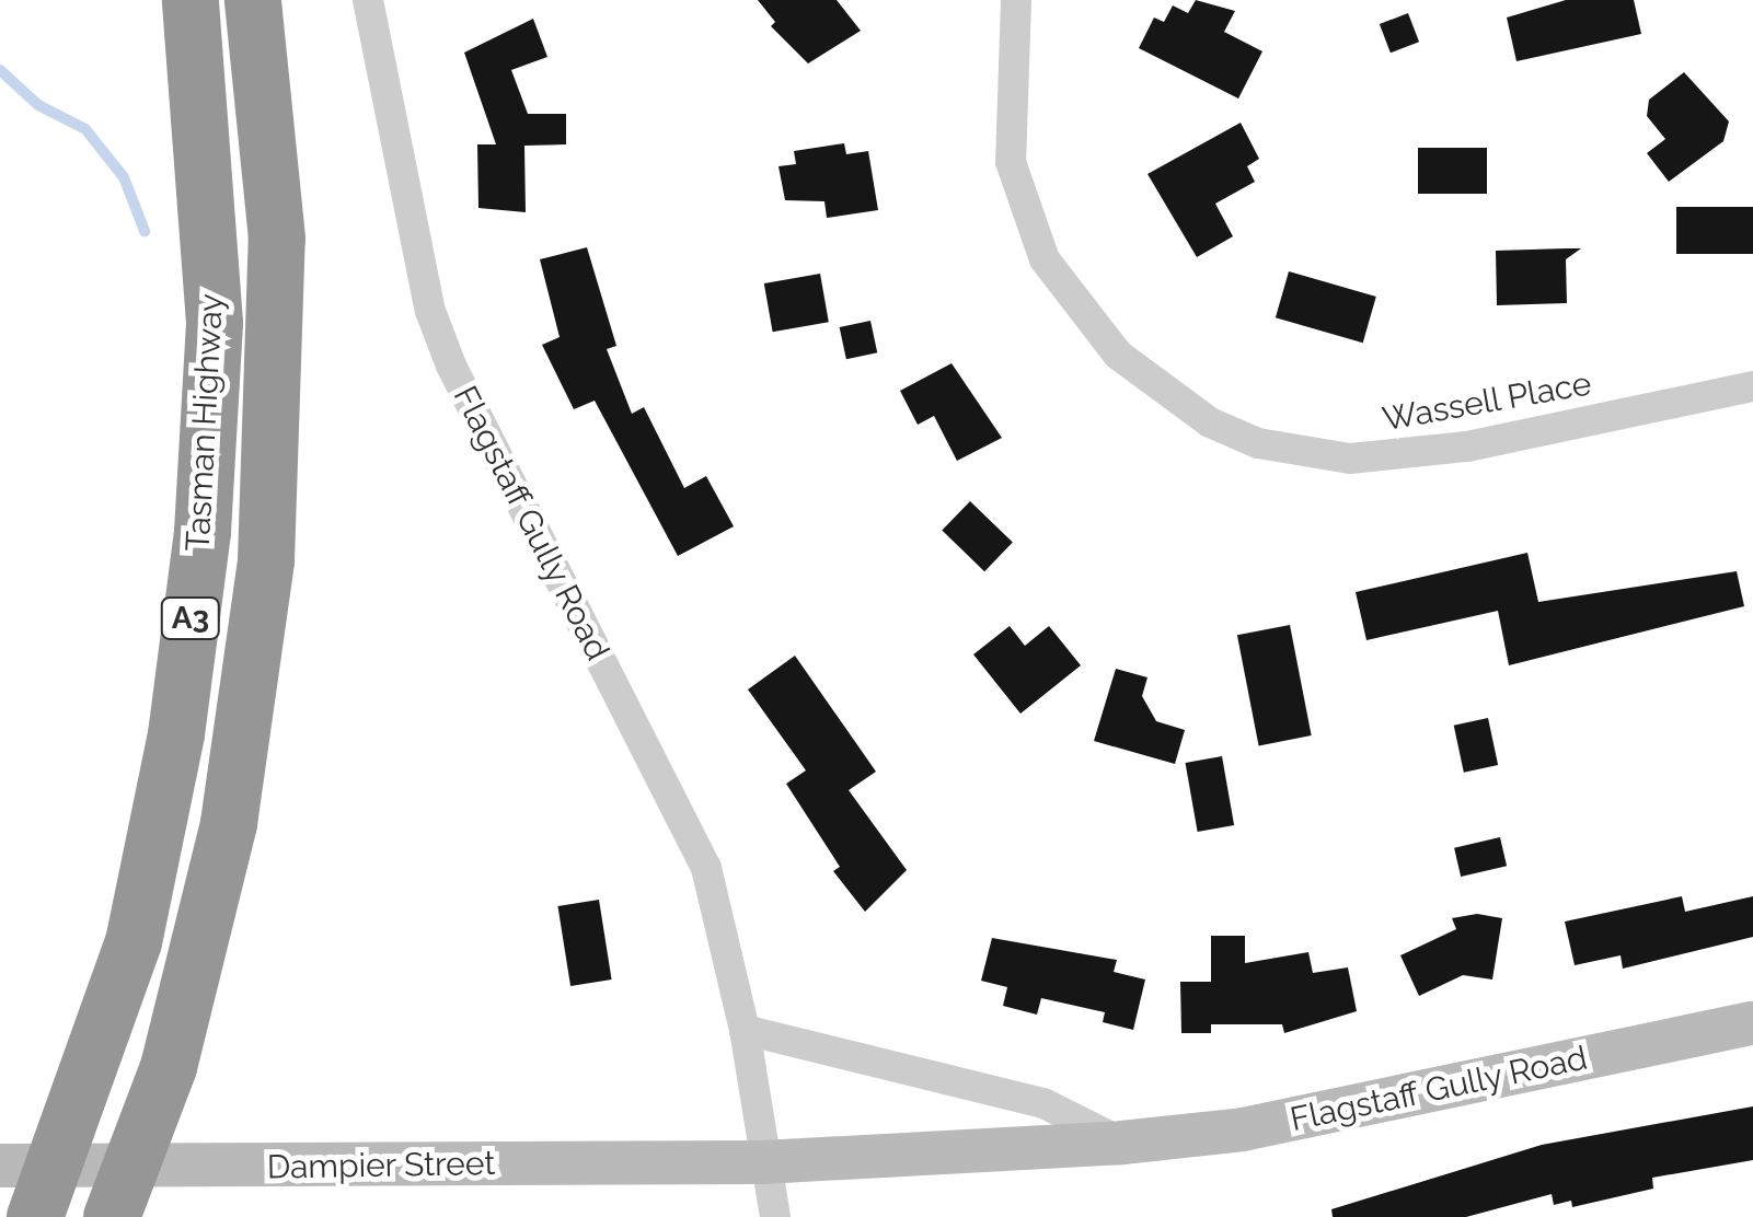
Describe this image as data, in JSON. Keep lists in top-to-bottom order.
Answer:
{
  "streets": {
    "highway": ["Tasman Highway", "A3"],
    "street": ["Wassell Place", "Flagstaff Gully Road", "Dampier Street"]
  },
  "crossings": [
    ["Flagstaff Gully Road", "Dampier Street"]
  ]
}
